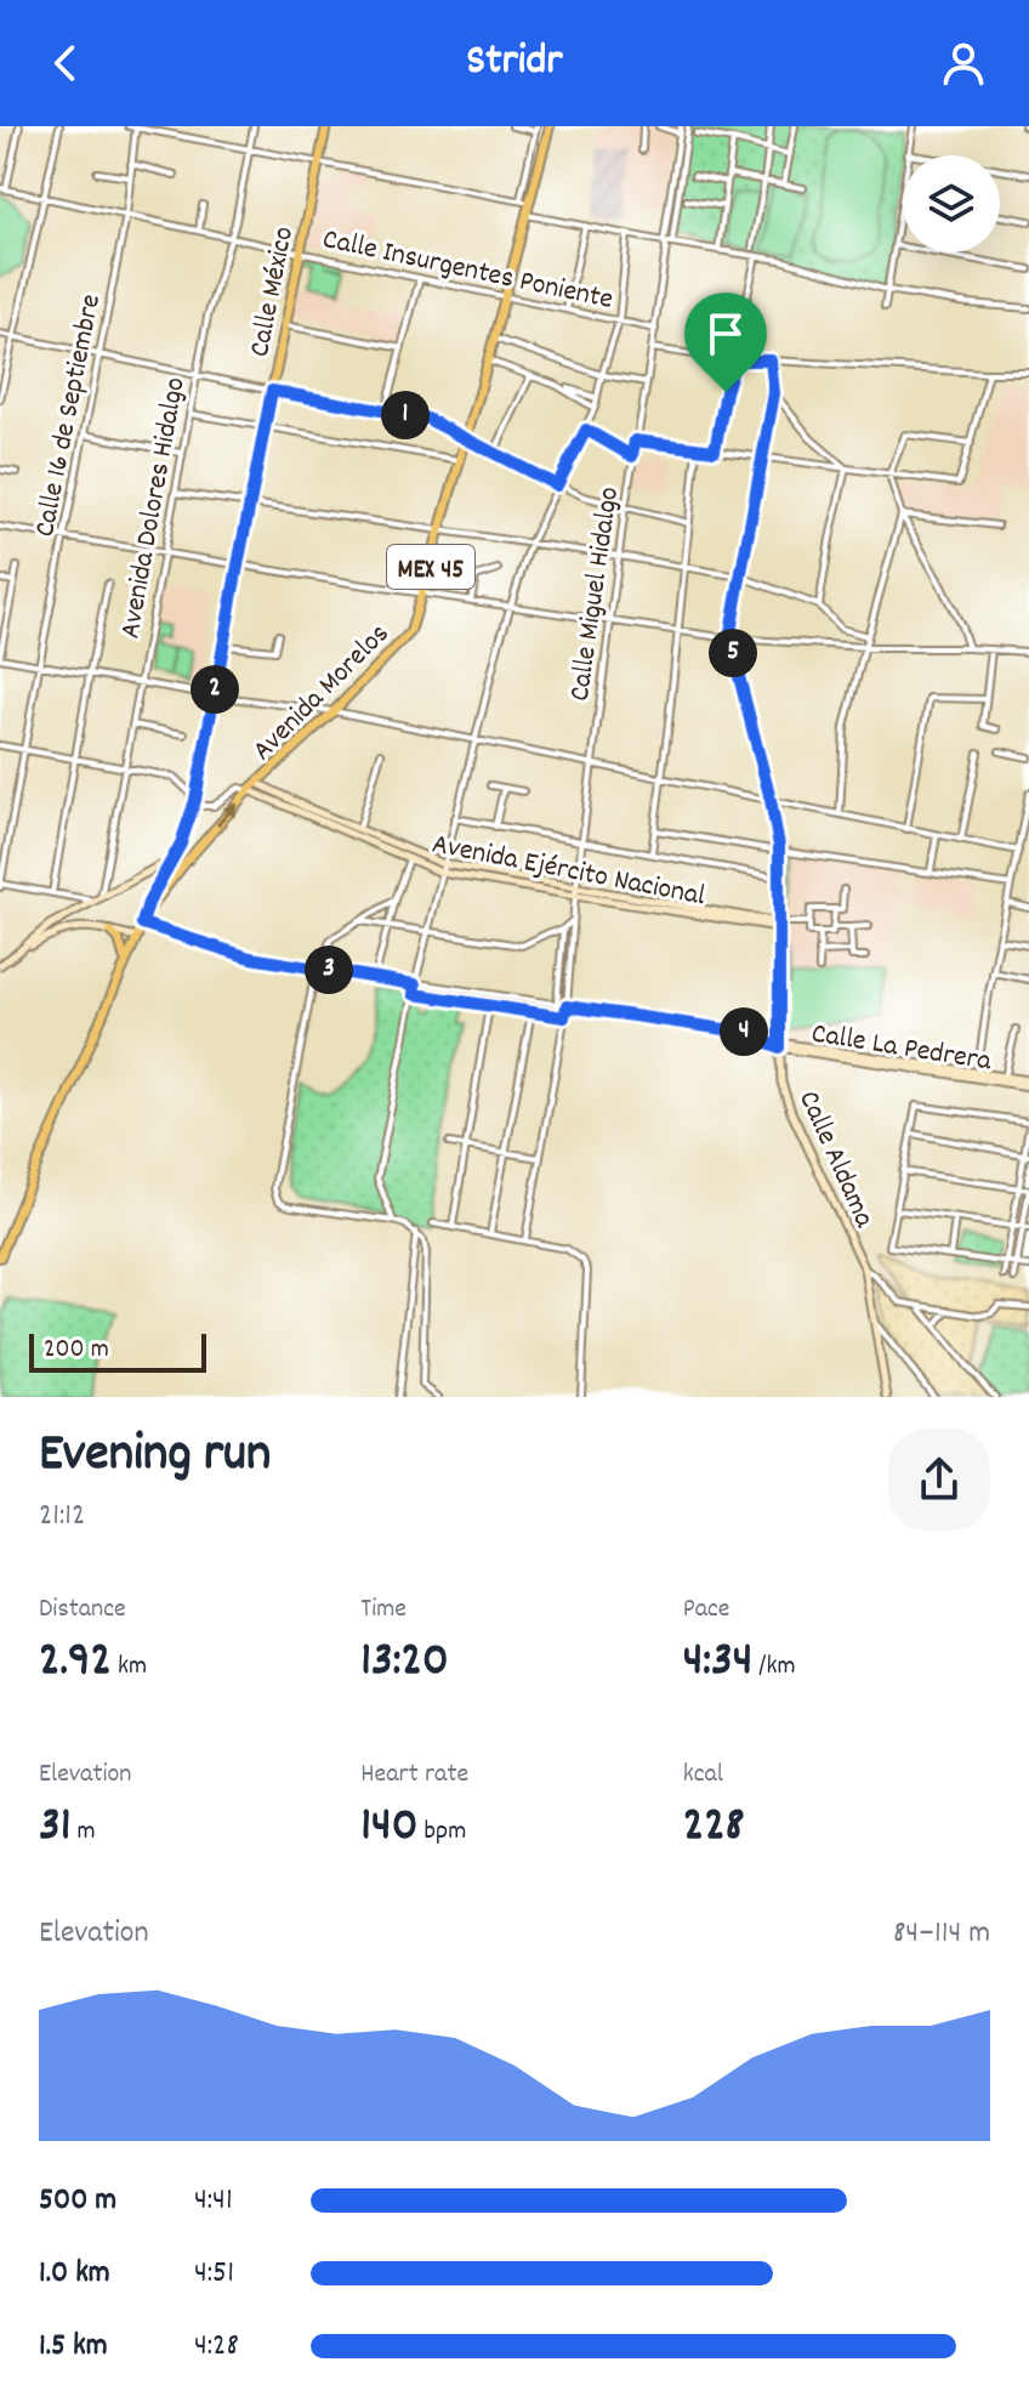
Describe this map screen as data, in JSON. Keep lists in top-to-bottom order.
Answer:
{
  "streets": {
    "main road": [
      "Calle México",
      "MEX 45",
      "Avenida Morelos",
      "Avenida Ejército Nacional",
      "Calle La Pedrera",
      "Calle Aldama"
    ],
    "street": [
      "Calle Insurgentes Poniente",
      "Calle 16 de Septiembre",
      "Avenida Dolores Hidalgo",
      "Calle Miguel Hidalgo"
    ]
  },
  "crossings": [
    ["Calle Insurgentes Poniente", "Calle México"],
    ["Calle Insurgentes Poniente", "Calle 16 de Septiembre"],
    ["Calle Insurgentes Poniente", "Avenida Dolores Hidalgo"],
    ["Calle Insurgentes Poniente", "Calle Miguel Hidalgo"],
    ["Calle Insurgentes Poniente", "Avenida Morelos"],
    ["Calle México", "MEX 45"],
    ["Calle México", "Avenida Morelos"],
    ["MEX 45", "Avenida Morelos"],
    ["MEX 45", "Calle La Pedrera"],
    ["Calle Miguel Hidalgo", "Avenida Ejército Nacional"],
    ["Avenida Morelos", "Avenida Ejército Nacional"],
    ["Avenida Ejército Nacional", "Calle Aldama"],
    ["Calle La Pedrera", "Calle Aldama"]
  ],
  "scale_bar": "200 m",
  "page": {
    "header": "Stridr",
    "pins": [
      "1",
      "5",
      "2",
      "3",
      "4"
    ],
    "scale": "200 m",
    "heading": ["Evening run", "21:12"],
    "stats": [
      ["Distance", "2.92 km"],
      ["Time", "13:20"],
      ["Pace", "4:34 /km"],
      ["Elevation", "31 m"],
      ["Heart rate", "140 bpm"],
      ["kcal", "228"]
    ],
    "chart": ["Elevation", "84–114 m"],
    "list": [
      {
        "name": "500 m",
        "note": "4:41"
      },
      {
        "name": "1.0 km",
        "note": "4:51"
      },
      {
        "name": "1.5 km",
        "note": "4:28"
      }
    ]
  }
}
